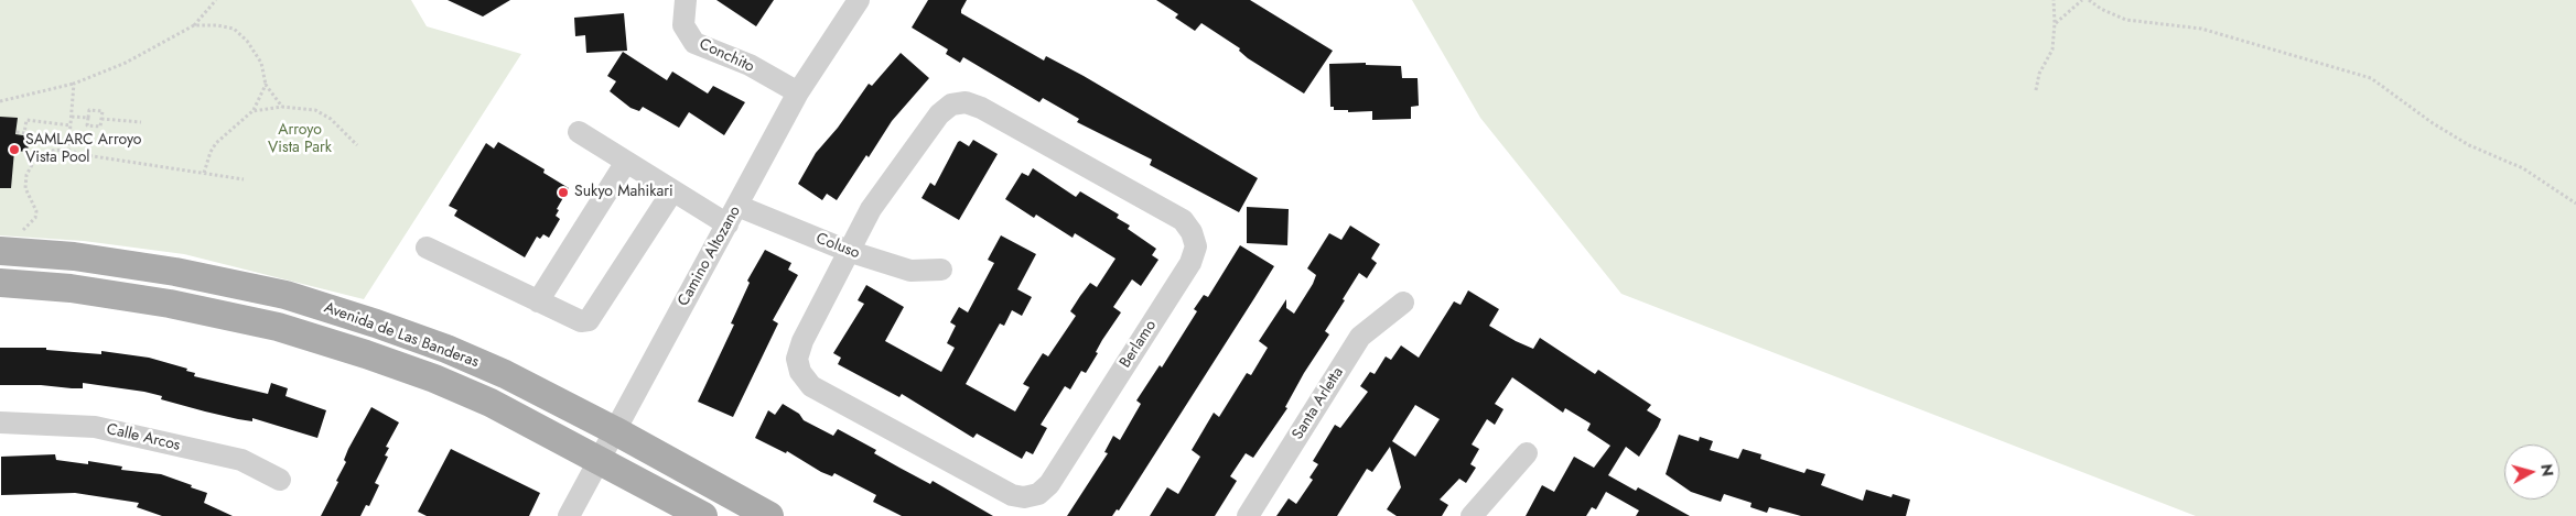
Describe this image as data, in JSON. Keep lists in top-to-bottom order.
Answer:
{
  "streets": {
    "main road": ["Avenida de Las Banderas"],
    "street": [
      "Conchito",
      "Coluso",
      "Camino Altozano",
      "Berlamo",
      "Santa Arletta",
      "Calle Arcos"
    ]
  },
  "crossings": [
    ["Conchito", "Camino Altozano"],
    ["Coluso", "Camino Altozano"],
    ["Coluso", "Berlamo"],
    ["Camino Altozano", "Avenida de Las Banderas"]
  ],
  "parks": ["Arroyo Vista Park"],
  "places": ["SAMLARC Arroyo Vista Pool", "Sukyo Mahikari"],
  "north": "right"
}
